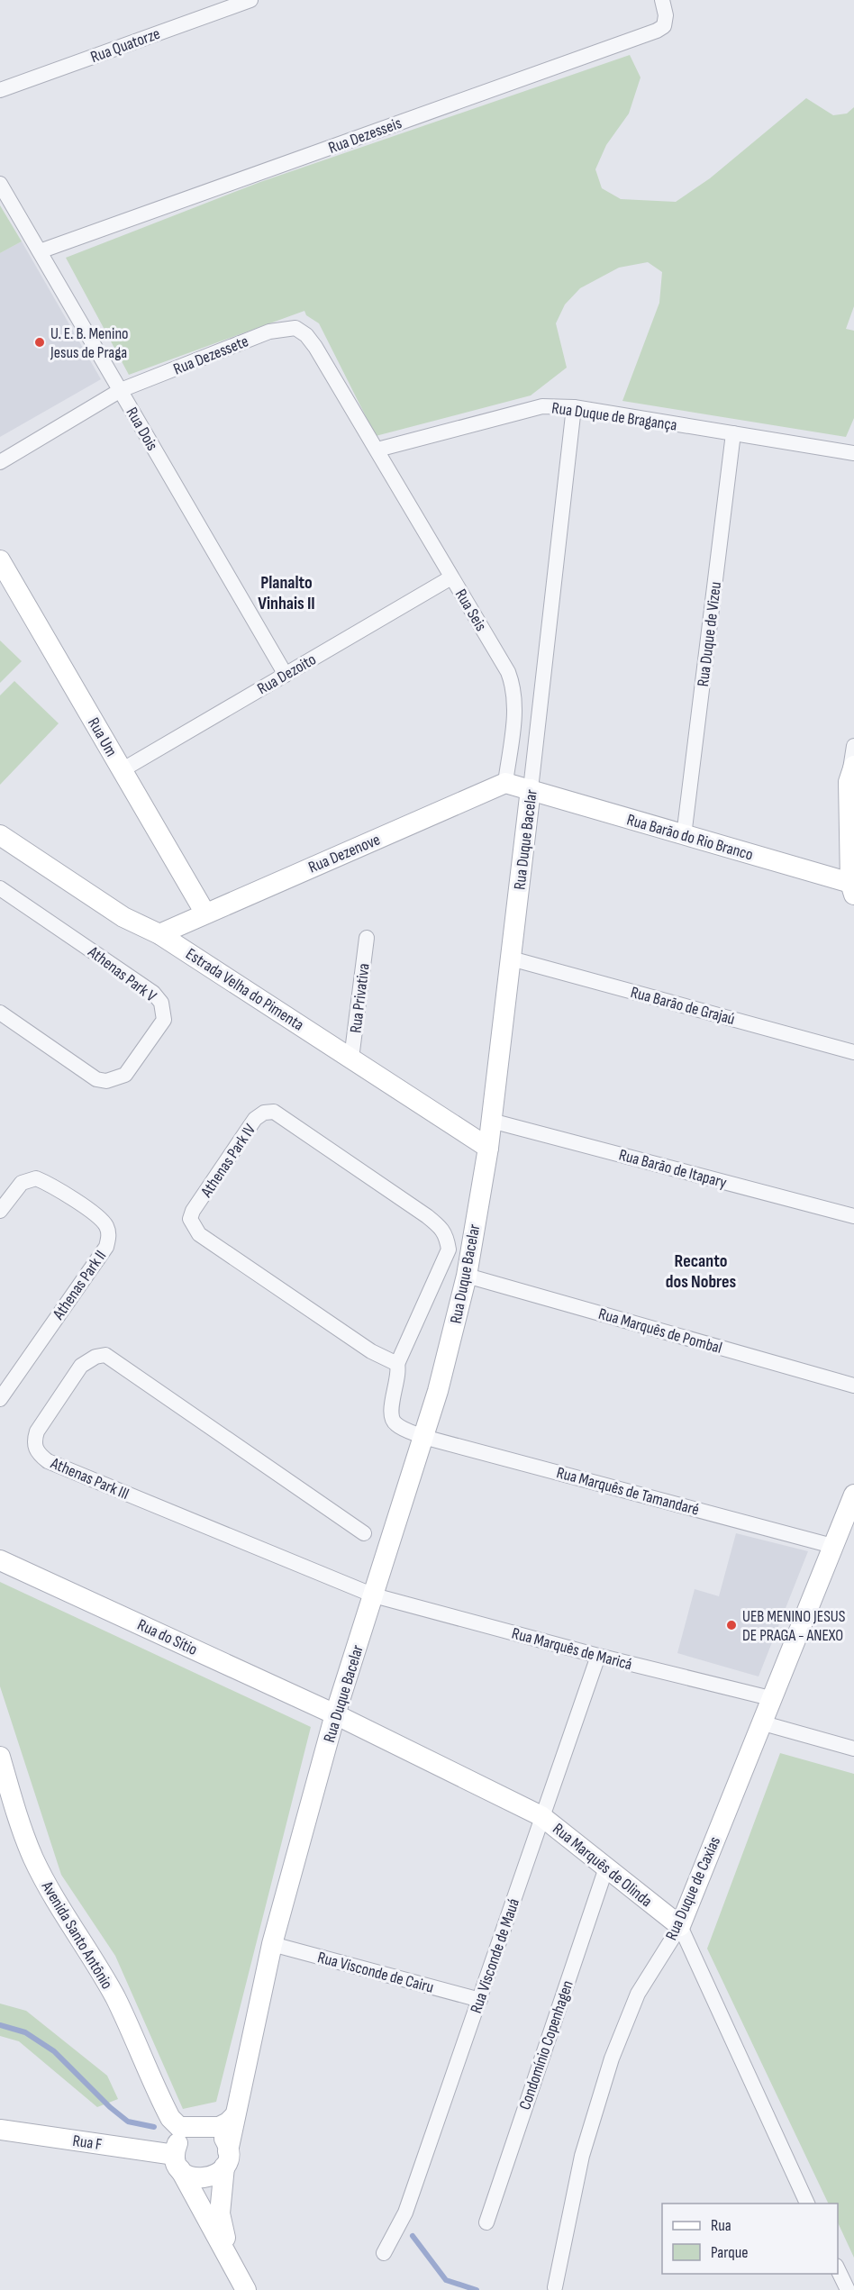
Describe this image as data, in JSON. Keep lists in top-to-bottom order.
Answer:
{
  "streets": {
    "main road": [
      "Rua Um",
      "Rua Barão do Rio Branco",
      "Rua Duque Bacelar",
      "Rua Dezenove",
      "Estrada Velha do Pimenta",
      "Rua do Sítio",
      "Rua Marquês de Olinda",
      "Rua Duque de Caxias",
      "Avenida Santo Antônio",
      "Rua F"
    ],
    "street": [
      "Rua Quatorze",
      "Rua Dezesseis",
      "Rua Dezessete",
      "Rua Duque de Bragança",
      "Rua Dois",
      "Rua Seis",
      "Rua Duque de Vizeu",
      "Rua Dezoito",
      "Athenas Park V",
      "Rua Privativa",
      "Rua Barão de Grajaú",
      "Athenas Park IV",
      "Rua Barão de Itapary",
      "Athenas Park II",
      "Rua Marquês de Pombal",
      "Athenas Park III",
      "Rua Marquês de Tamandaré",
      "Rua Marquês de Maricá",
      "Rua Visconde de Mauá",
      "Rua Visconde de Cairu",
      "Condomínio Copenhagen"
    ]
  },
  "crossings": [
    ["Rua Dezesseis", "Rua Dois"],
    ["Rua Dezessete", "Rua Duque de Bragança"],
    ["Rua Dezessete", "Rua Dois"],
    ["Rua Dezessete", "Rua Seis"],
    ["Rua Duque de Bragança", "Rua Seis"],
    ["Rua Duque de Bragança", "Rua Duque de Vizeu"],
    ["Rua Duque de Bragança", "Rua Duque Bacelar"],
    ["Rua Dois", "Rua Dezoito"],
    ["Rua Seis", "Rua Dezoito"],
    ["Rua Seis", "Rua Dezenove"],
    ["Rua Duque de Vizeu", "Rua Barão do Rio Branco"],
    ["Rua Dezoito", "Rua Um"],
    ["Rua Um", "Rua Dezenove"],
    ["Rua Barão do Rio Branco", "Rua Duque Bacelar"],
    ["Rua Duque Bacelar", "Estrada Velha do Pimenta"],
    ["Rua Duque Bacelar", "Rua Barão de Grajaú"],
    ["Rua Duque Bacelar", "Athenas Park IV"],
    ["Rua Duque Bacelar", "Rua Barão de Itapary"],
    ["Rua Duque Bacelar", "Rua Marquês de Pombal"],
    ["Rua Duque Bacelar", "Athenas Park III"],
    ["Rua Duque Bacelar", "Rua Marquês de Tamandaré"],
    ["Rua Duque Bacelar", "Rua do Sítio"],
    ["Rua Duque Bacelar", "Rua Marquês de Maricá"],
    ["Rua Duque Bacelar", "Rua Marquês de Olinda"],
    ["Rua Duque Bacelar", "Avenida Santo Antônio"],
    ["Rua Duque Bacelar", "Rua Visconde de Cairu"],
    ["Rua Duque Bacelar", "Rua F"],
    ["Rua Dezenove", "Estrada Velha do Pimenta"],
    ["Estrada Velha do Pimenta", "Rua Privativa"],
    ["Athenas Park IV", "Rua Marquês de Tamandaré"],
    ["Athenas Park III", "Rua Marquês de Maricá"],
    ["Rua Marquês de Tamandaré", "Rua Duque de Caxias"],
    ["Rua do Sítio", "Rua Marquês de Olinda"],
    ["Rua Marquês de Maricá", "Rua Duque de Caxias"],
    ["Rua Marquês de Maricá", "Rua Visconde de Mauá"],
    ["Rua Marquês de Olinda", "Rua Duque de Caxias"],
    ["Rua Marquês de Olinda", "Rua Visconde de Mauá"],
    ["Rua Marquês de Olinda", "Condomínio Copenhagen"],
    ["Avenida Santo Antônio", "Rua F"],
    ["Rua Visconde de Mauá", "Rua Visconde de Cairu"]
  ],
  "districts": ["Planalto Vinhais II", "Recanto dos Nobres"],
  "places": ["U. E. B. Menino Jesus de Praga", "UEB MENINO JESUS DE PRAGA - ANEXO"],
  "legend": ["Rua", "Parque"]
}
